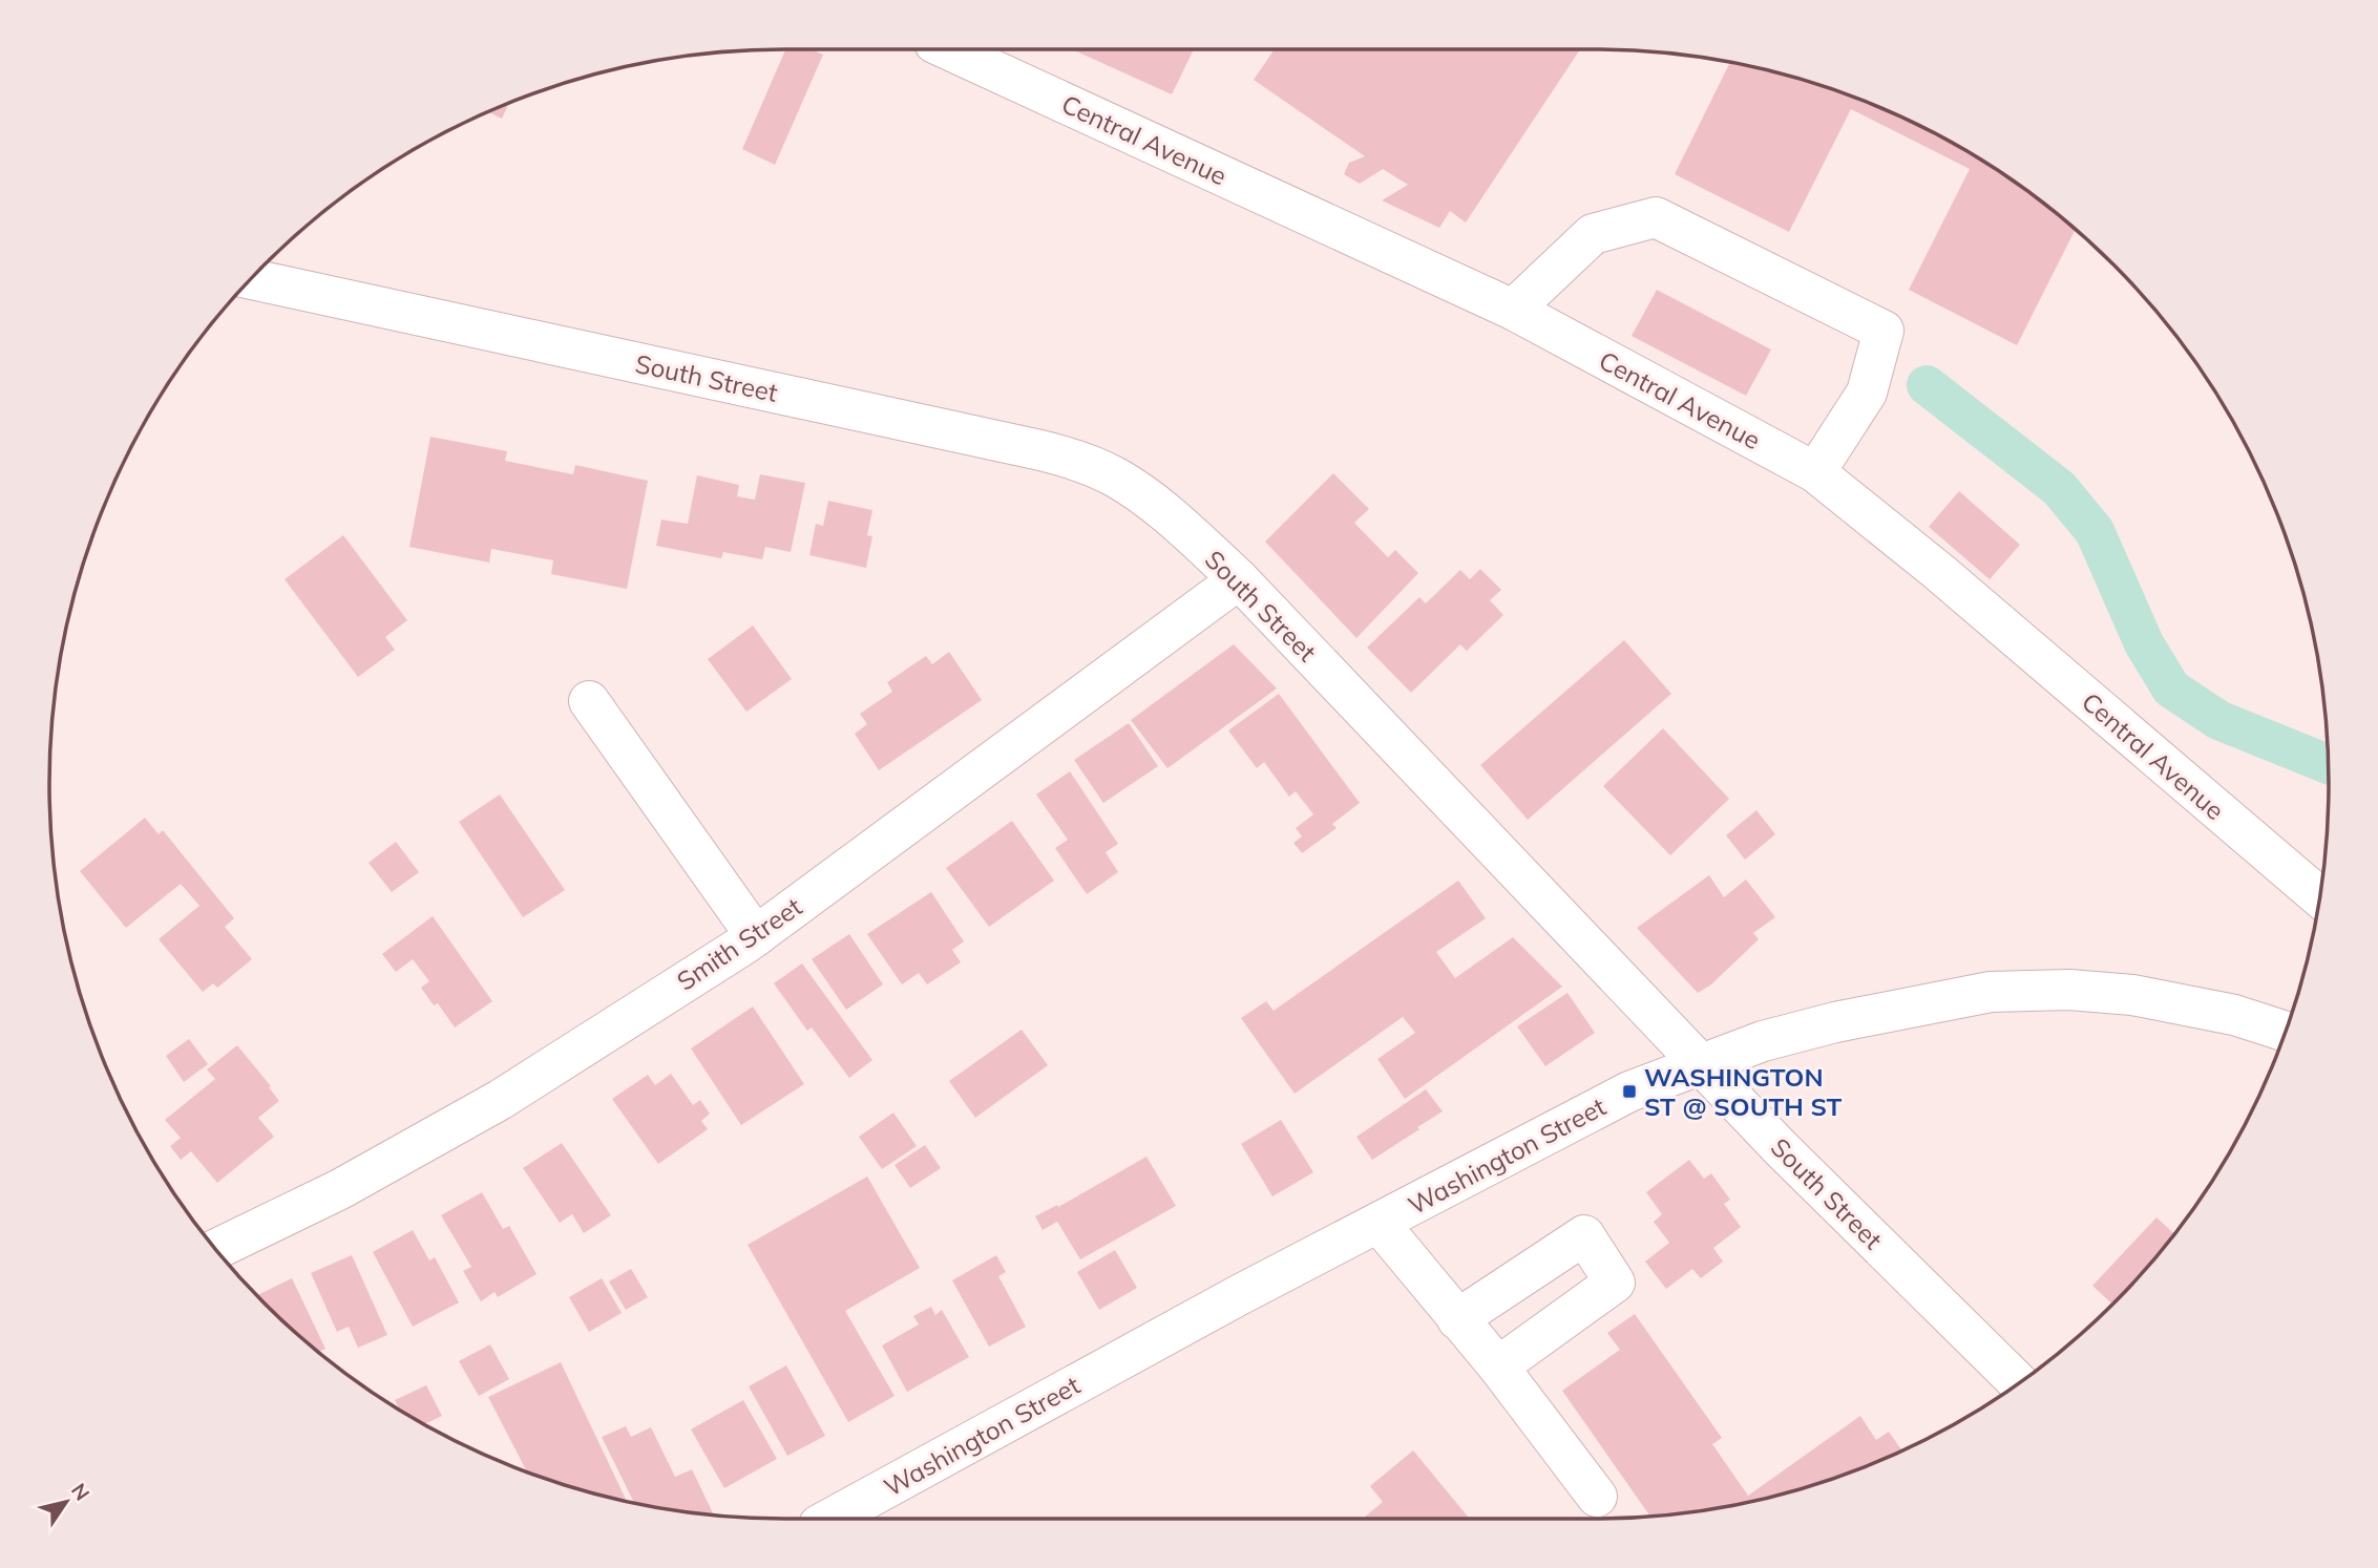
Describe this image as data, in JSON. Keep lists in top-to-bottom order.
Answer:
{
  "streets": {
    "street": [
      "Central Avenue",
      "South Street",
      "Smith Street",
      "Washington Street"
    ]
  },
  "crossings": [
    ["South Street", "Smith Street"],
    ["South Street", "Washington Street"]
  ],
  "places": {
    "transit": ["WASHINGTON ST @ SOUTH ST"]
  },
  "north": "top right"
}
